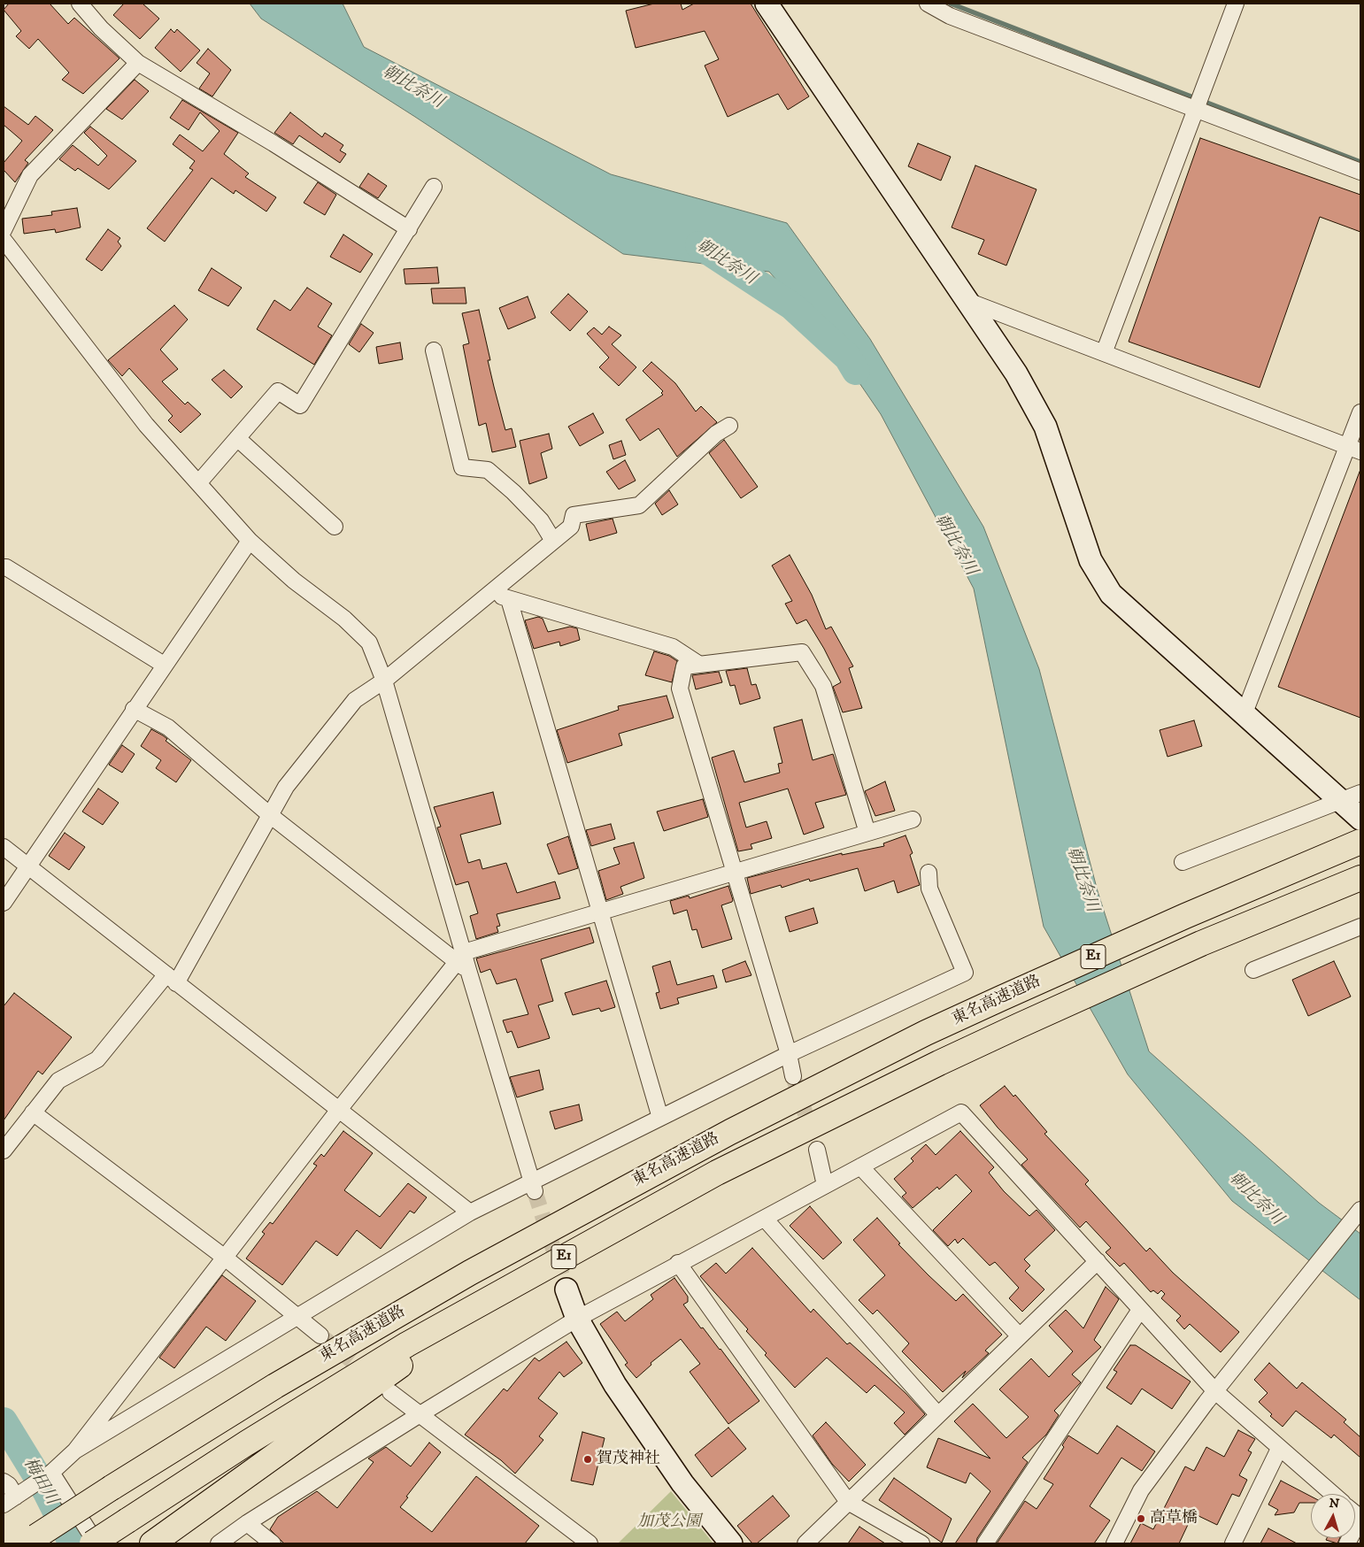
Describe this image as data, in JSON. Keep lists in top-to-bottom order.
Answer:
{
  "streets": {
    "highway": ["E1", "東名高速道路"]
  },
  "water": ["朝比奈川", "梅田川"],
  "parks": ["加茂公園"],
  "places": ["賀茂神社", "高草橋"],
  "north": "top"
}
